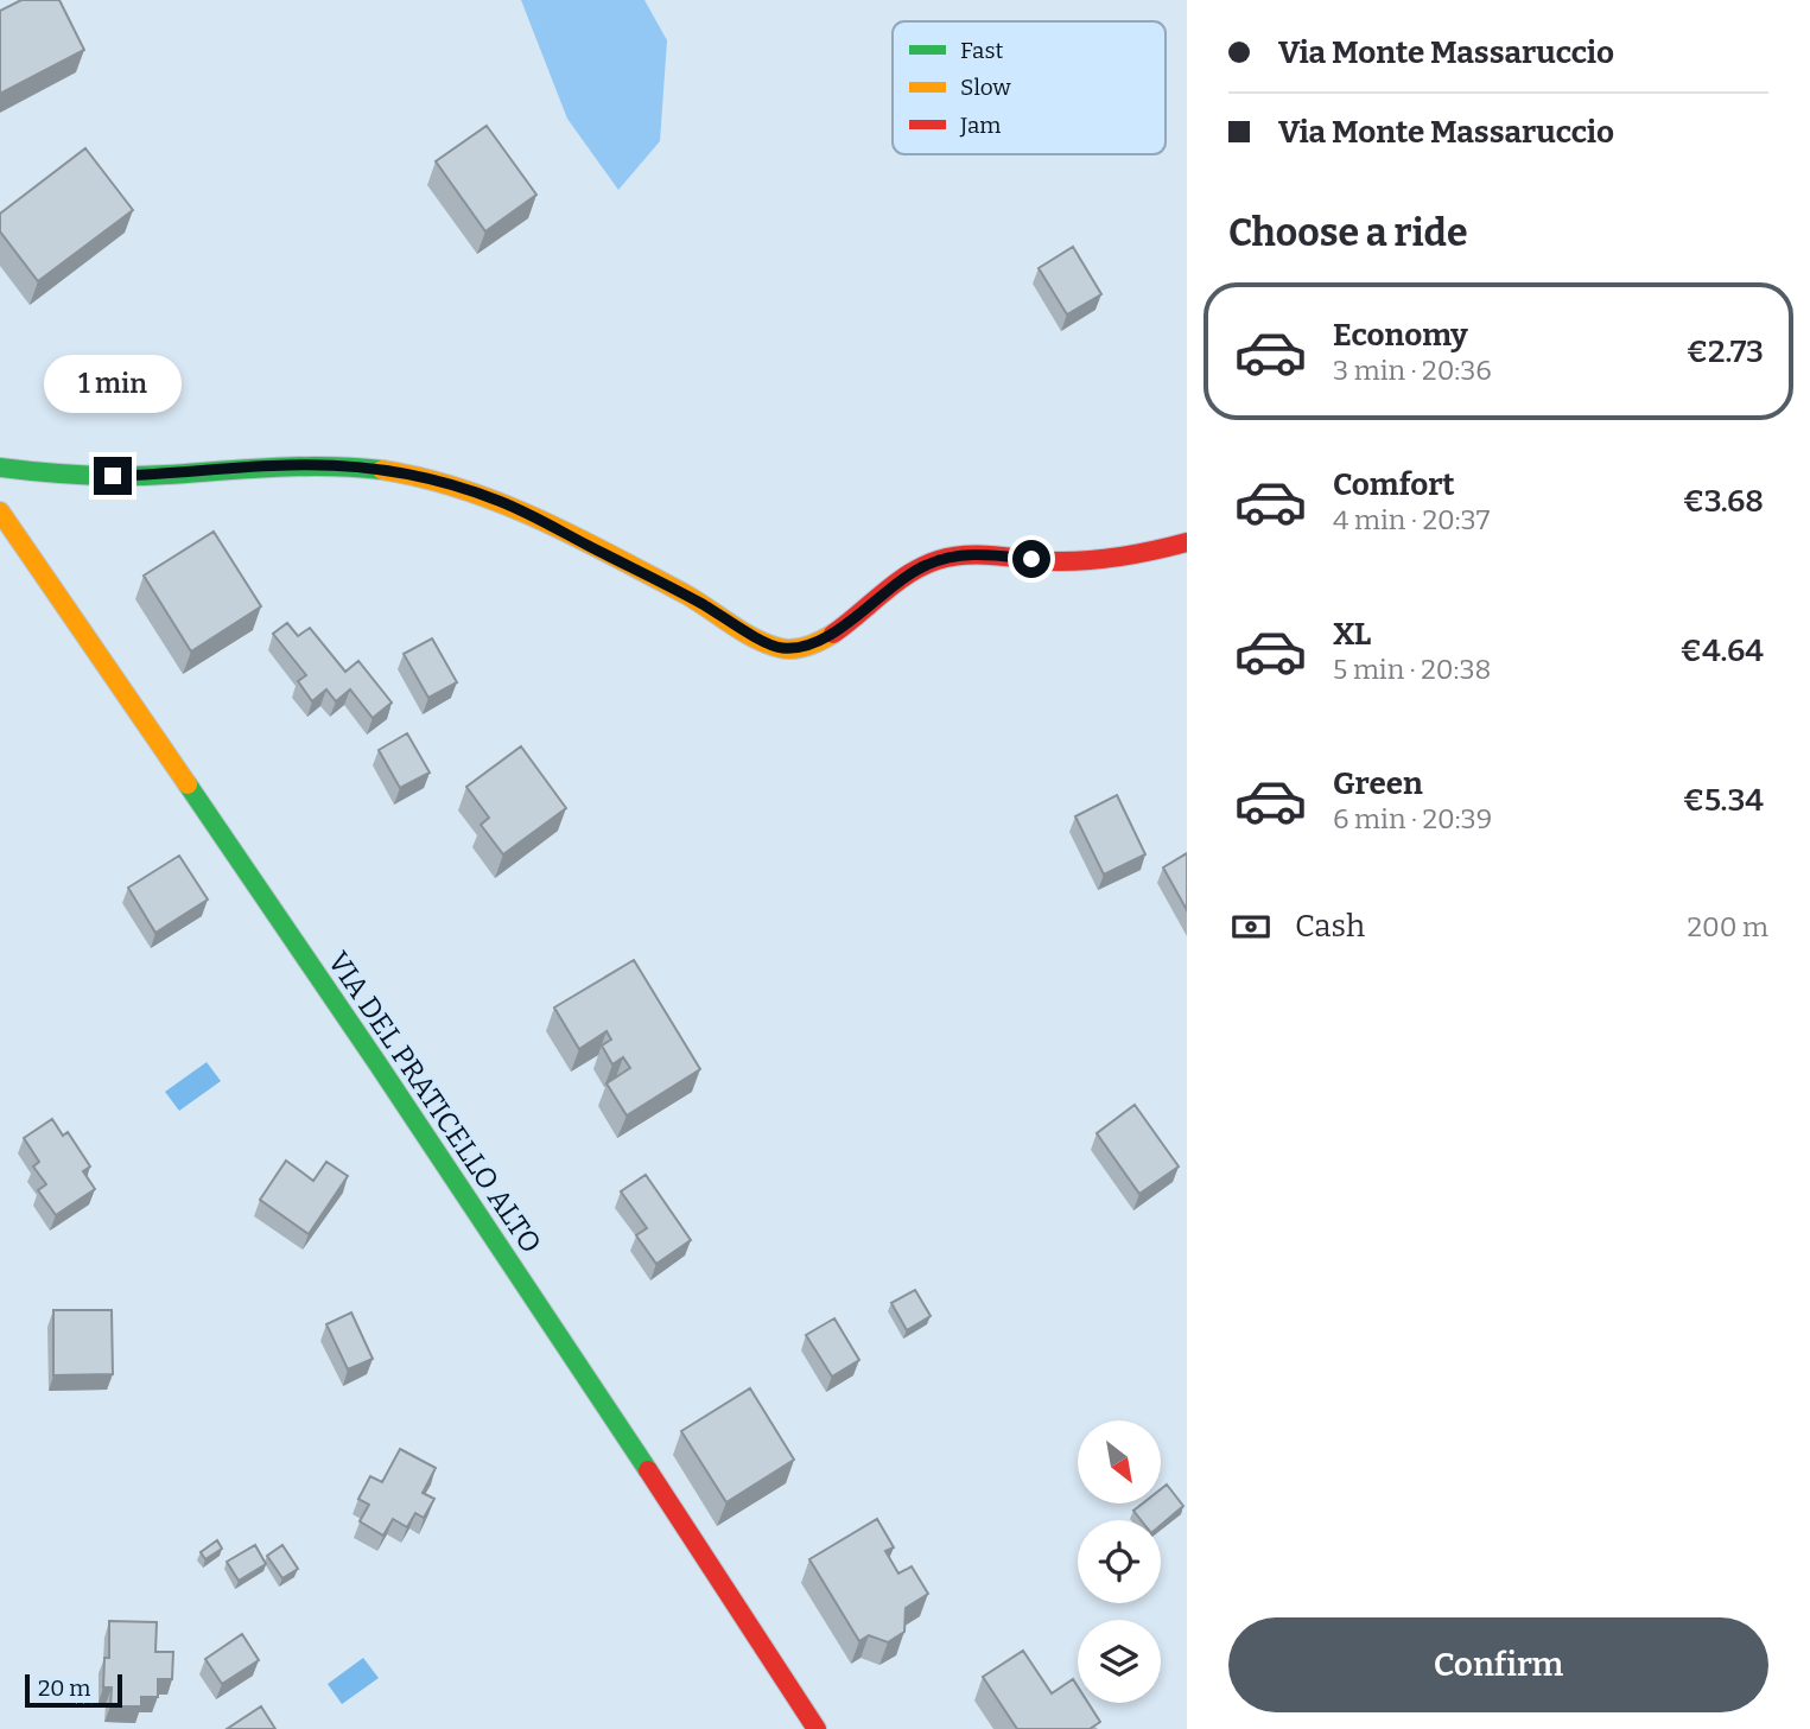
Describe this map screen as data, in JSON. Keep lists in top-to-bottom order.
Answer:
{
  "streets": {
    "street": ["VIA DEL PRATICELLO ALTO"]
  },
  "legend": ["Fast", "Slow", "Jam"],
  "scale_bar": "20 m",
  "north": "bottom right",
  "page": {
    "banner": ["Via Monte Massaruccio", "Via Monte Massaruccio"],
    "heading": "Choose a ride",
    "list": [
      {
        "name": "Economy",
        "note": "3 min · 20:36",
        "value": "€2.73"
      },
      {
        "name": "Comfort",
        "note": "4 min · 20:37",
        "value": "€3.68"
      },
      {
        "name": "XL",
        "note": "5 min · 20:38",
        "value": "€4.64"
      },
      {
        "name": "Green",
        "note": "6 min · 20:39",
        "value": "€5.34"
      }
    ],
    "bubble": "1 min",
    "pay": ["Cash", "200 m"],
    "buttons": "Confirm",
    "scale": "20 m"
  }
}
